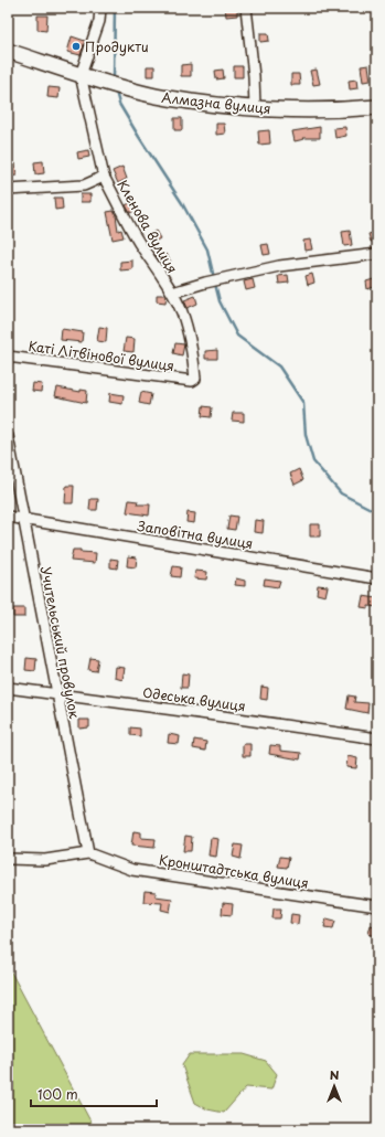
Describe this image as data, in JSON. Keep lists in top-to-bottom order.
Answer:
{
  "streets": {
    "main road": ["Алмазна вулиця"],
    "street": [
      "Кленова вулиця",
      "Каті Літвінової вулиця",
      "Заповітна вулиця",
      "Учительський провулок",
      "Одеська вулиця",
      "Кронштадтська вулиця"
    ]
  },
  "crossings": [
    ["Кленова вулиця", "Каті Літвінової вулиця"],
    ["Заповітна вулиця", "Учительський провулок"],
    ["Учительський провулок", "Одеська вулиця"],
    ["Учительський провулок", "Кронштадтська вулиця"]
  ],
  "places": ["Продукти"],
  "scale_bar": "100 m",
  "north": "top"
}
